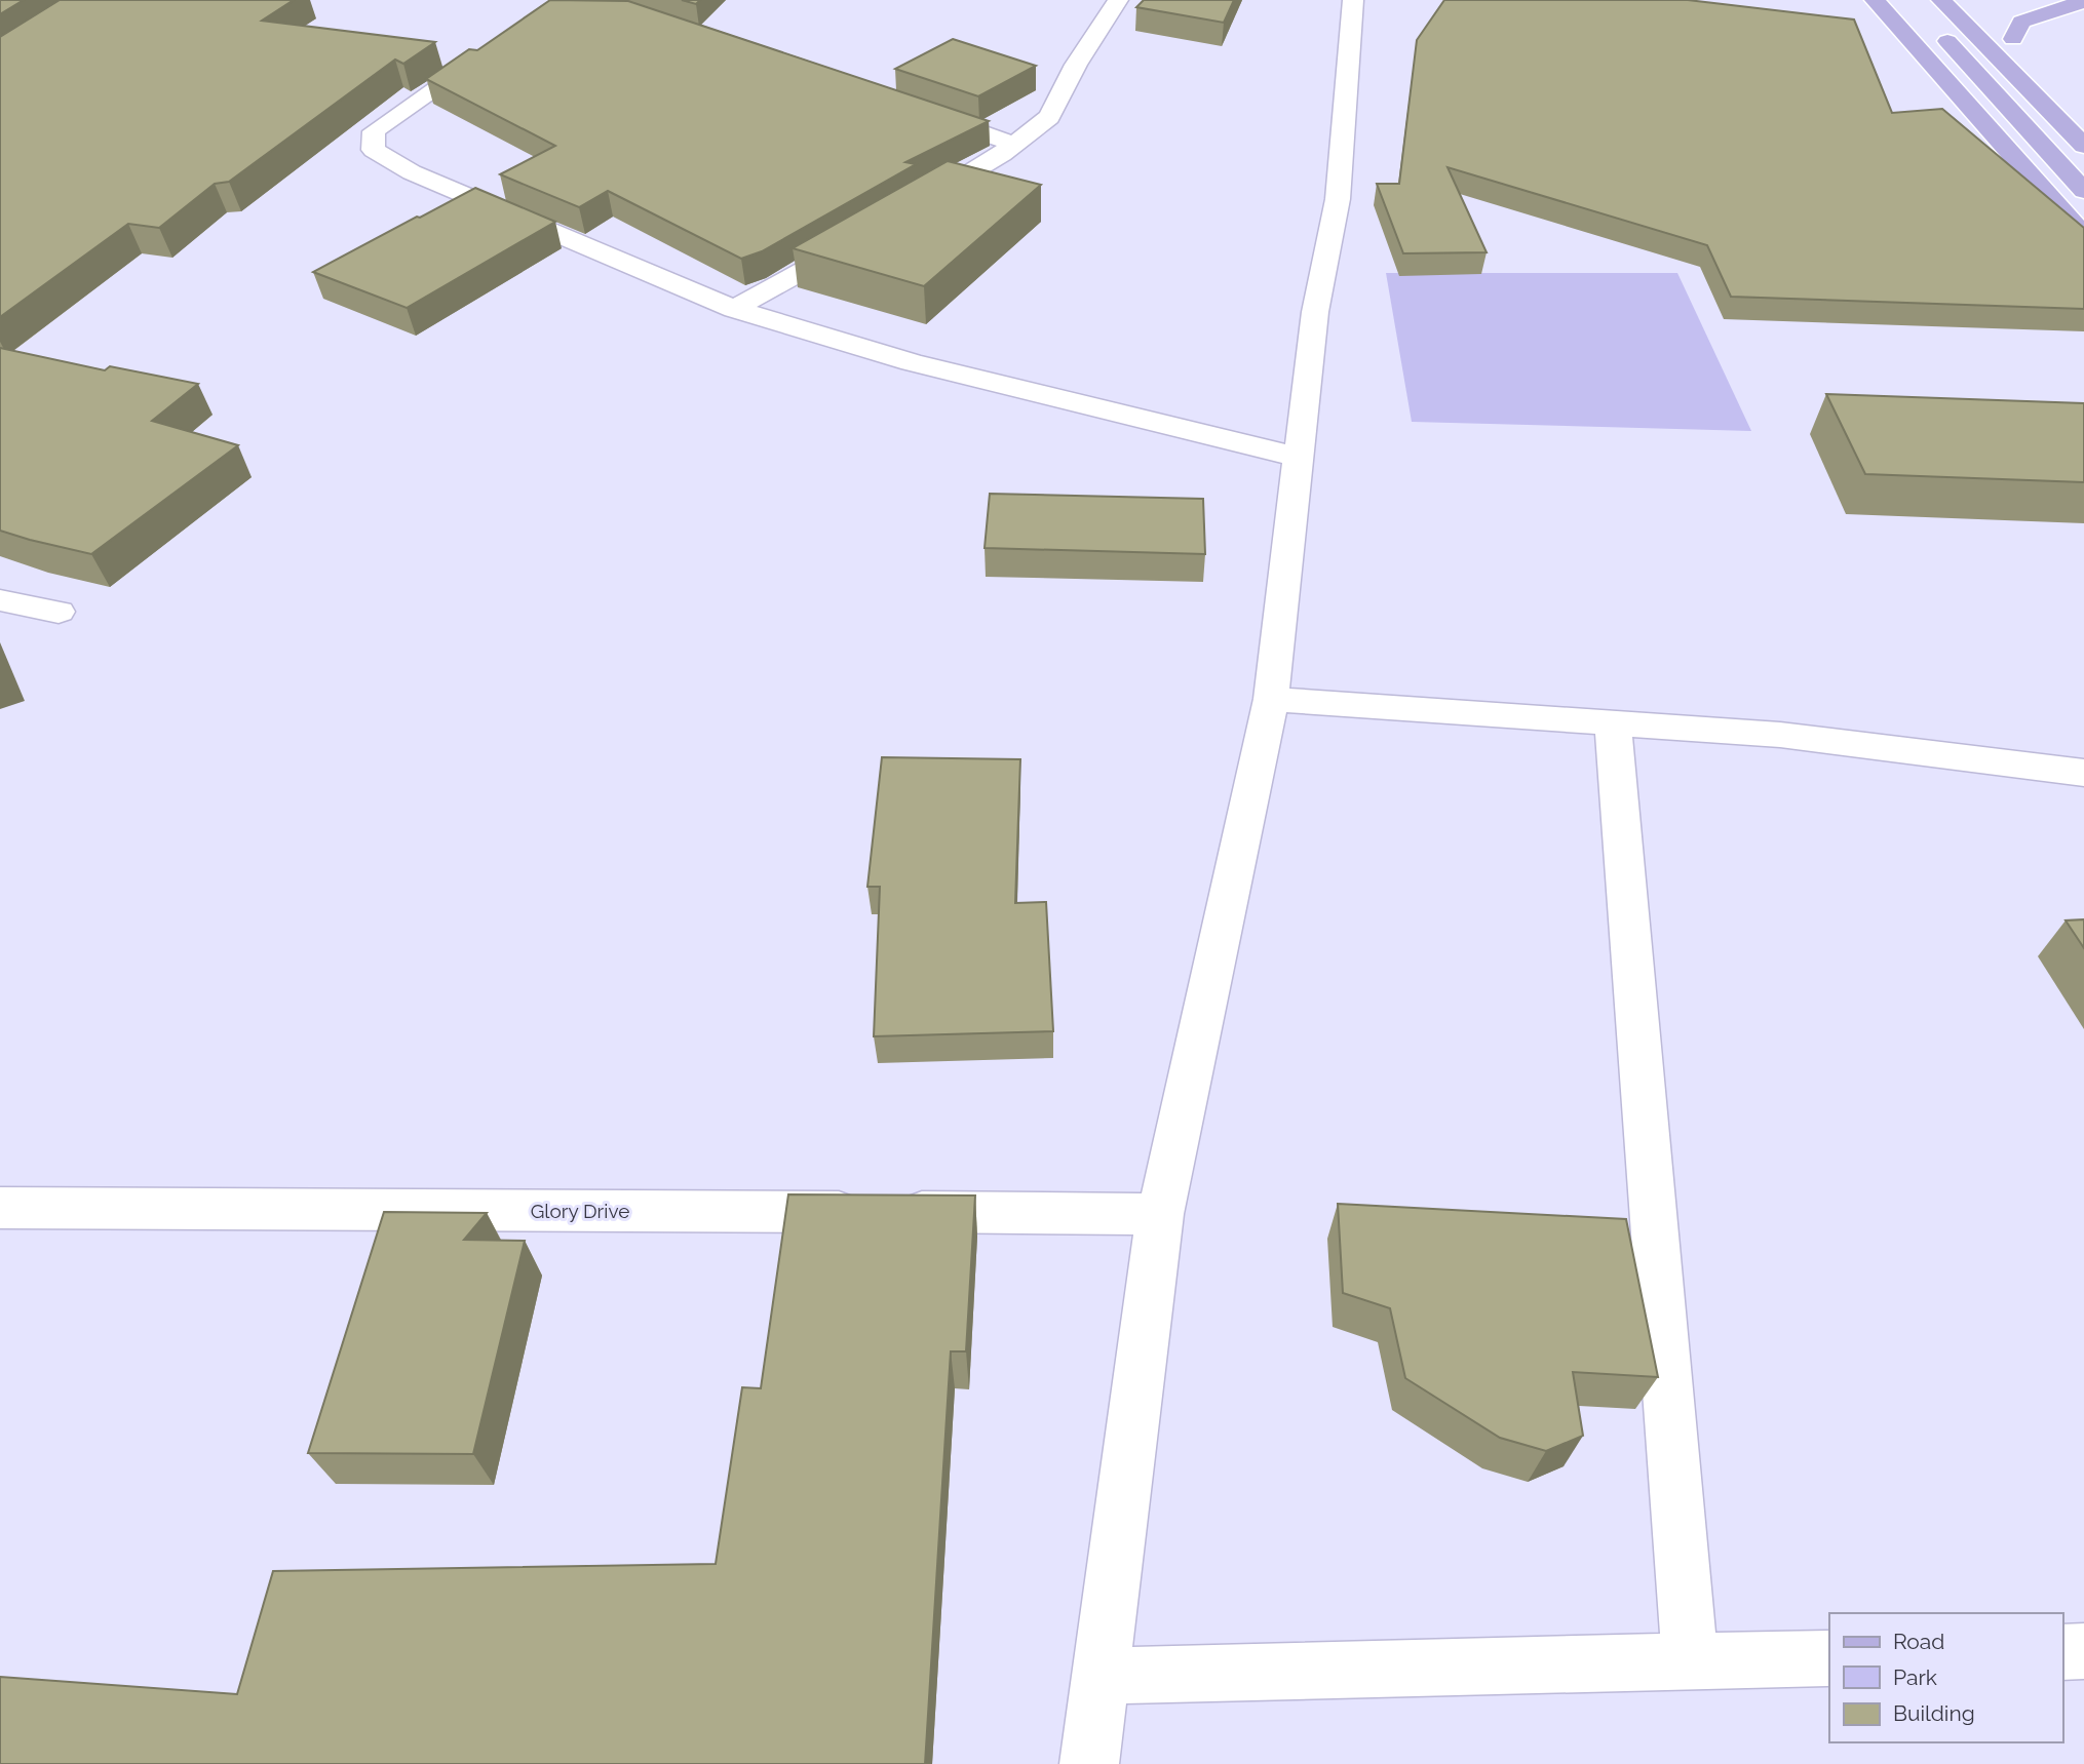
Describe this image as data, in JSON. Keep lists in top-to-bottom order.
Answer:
{
  "streets": {
    "street": ["Glory Drive"]
  },
  "legend": ["Road", "Park", "Building"]
}
